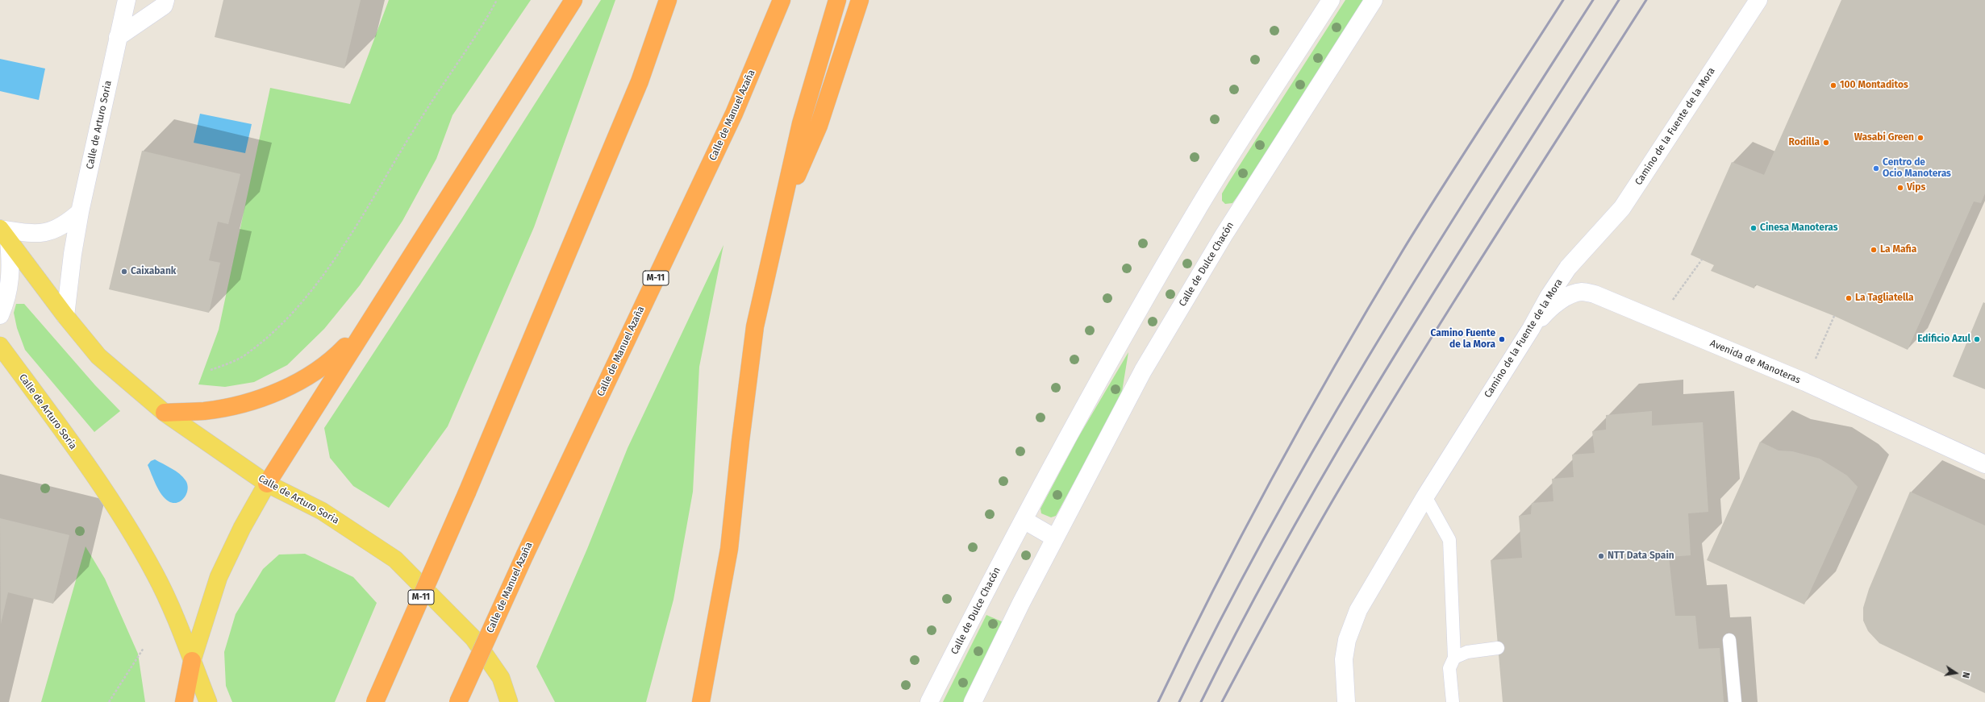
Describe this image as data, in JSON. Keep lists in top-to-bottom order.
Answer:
{
  "streets": {
    "highway": ["Calle de Manuel Azaña", "M-11"],
    "main road": ["Calle de Arturo Soria"],
    "street": ["Camino de la Fuente de la Mora", "Calle de Dulce Chacón", "Avenida de Manoteras"]
  },
  "crossings": [
    ["Camino de la Fuente de la Mora", "Avenida de Manoteras"]
  ],
  "places": [
    "100 Montaditos",
    "Wasabi Green",
    "Rodilla",
    "Centro de Ocio Manoteras",
    "Vips",
    "Cinesa Manoteras",
    "La Mafia",
    "Caixabank",
    "La Tagliatella",
    "Camino Fuente de la Mora",
    "Edificio Azul",
    "NTT Data Spain"
  ],
  "north": "right"
}
